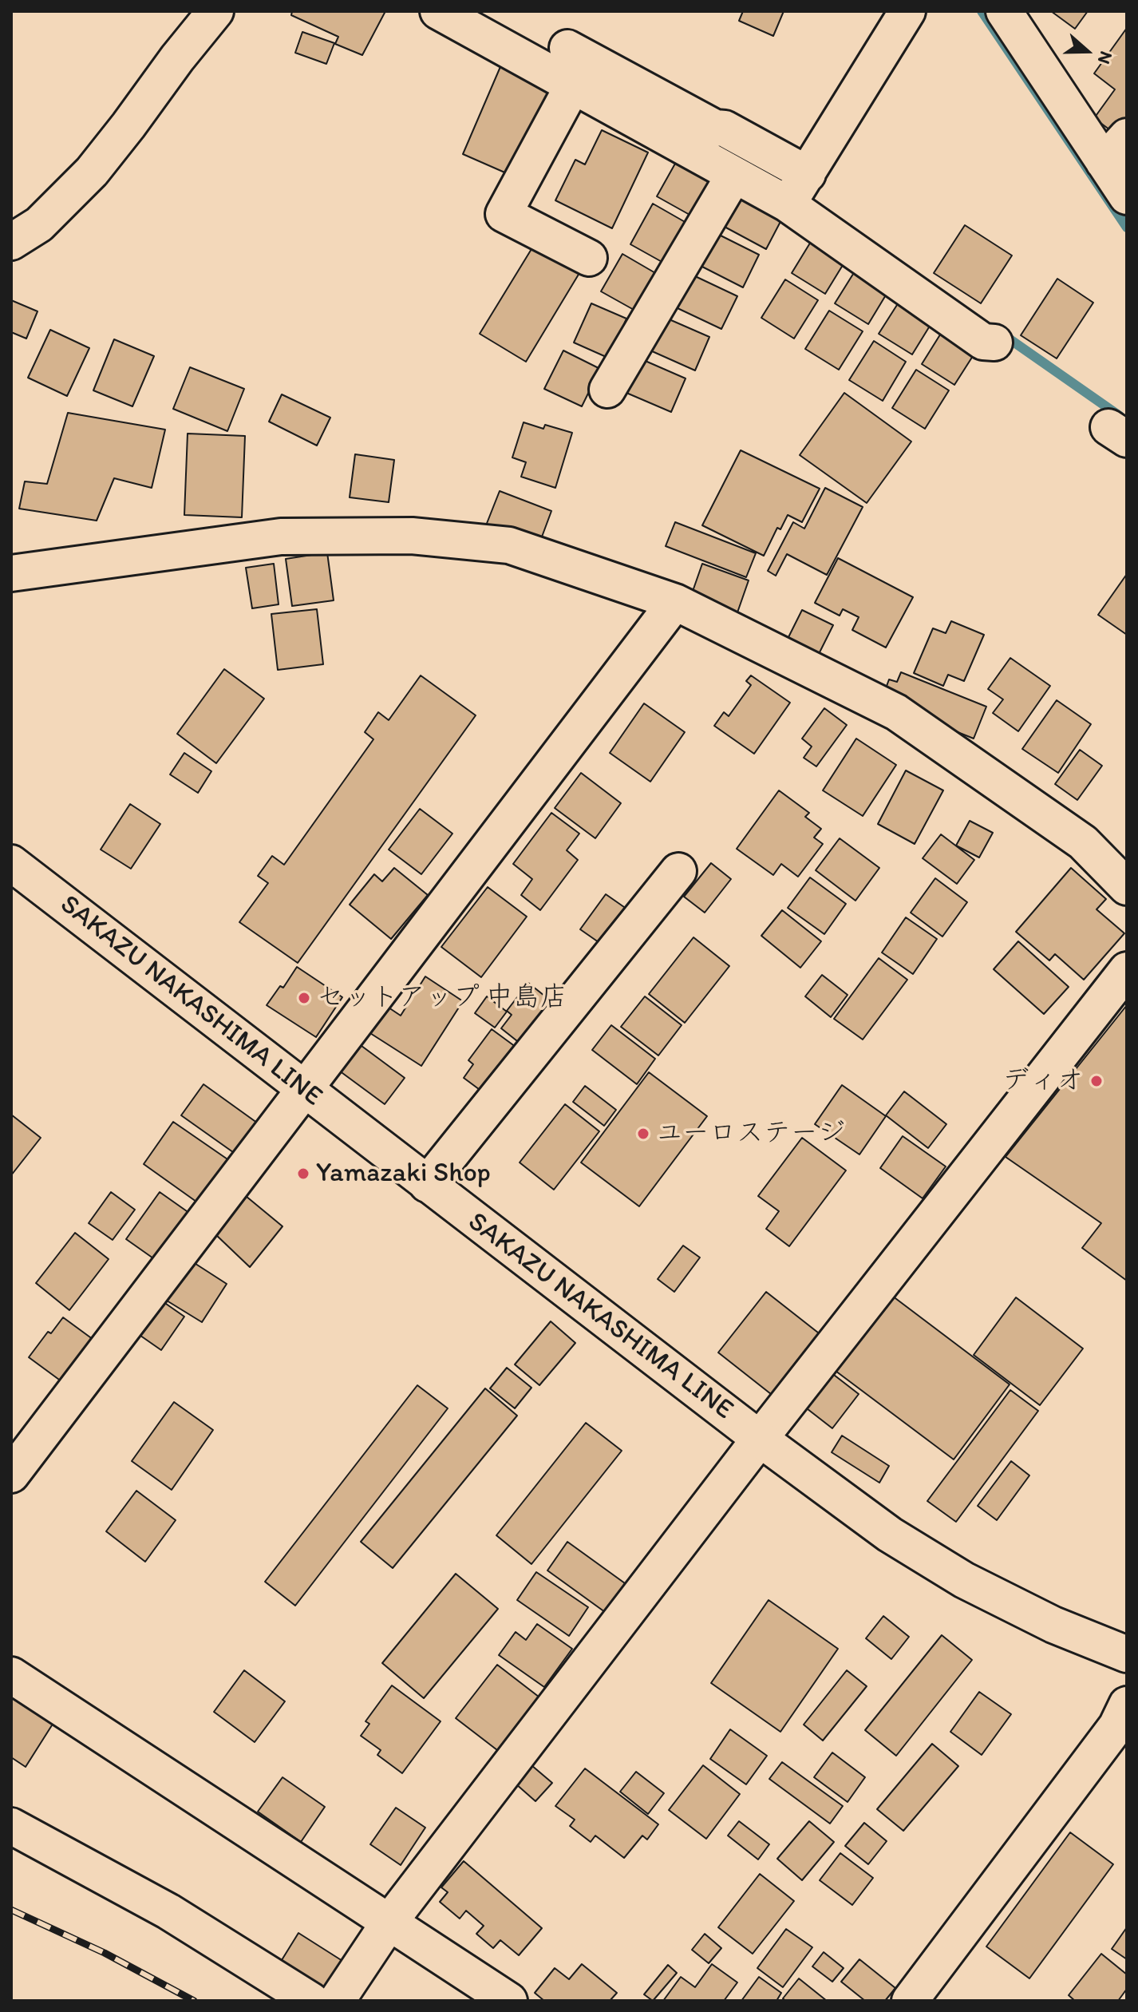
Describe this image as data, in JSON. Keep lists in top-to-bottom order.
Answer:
{
  "streets": {
    "street": ["SAKAZU NAKASHIMA LINE"]
  },
  "places": [
    "セットアップ 中島店",
    "ディオ",
    "ユーロステージ",
    "Yamazaki Shop"
  ],
  "north": "right"
}
